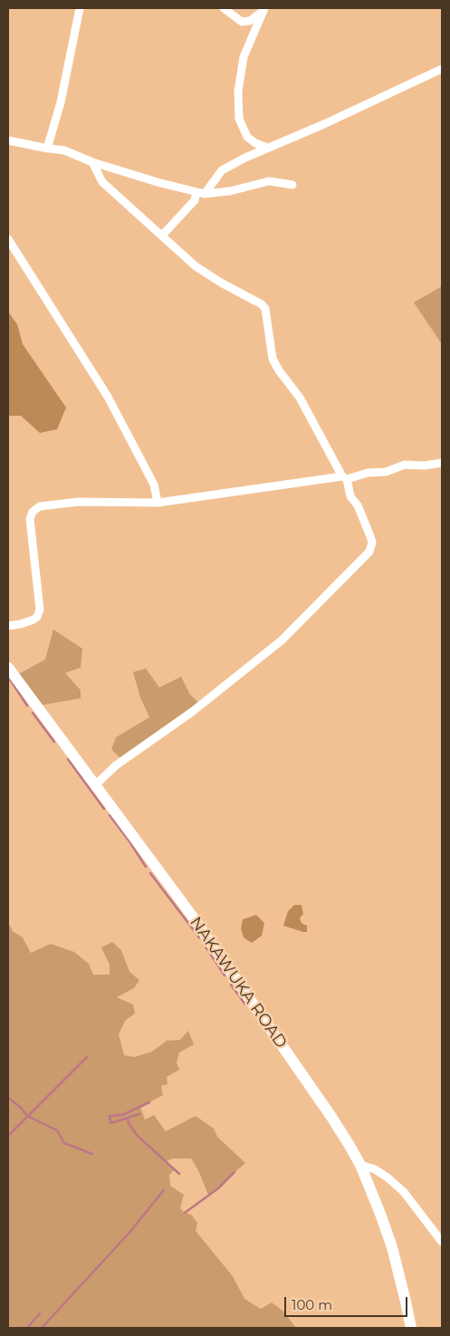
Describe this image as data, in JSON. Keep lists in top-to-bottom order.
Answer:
{
  "streets": {
    "main road": ["NAKAWUKA ROAD"]
  },
  "scale_bar": "100 m"
}
